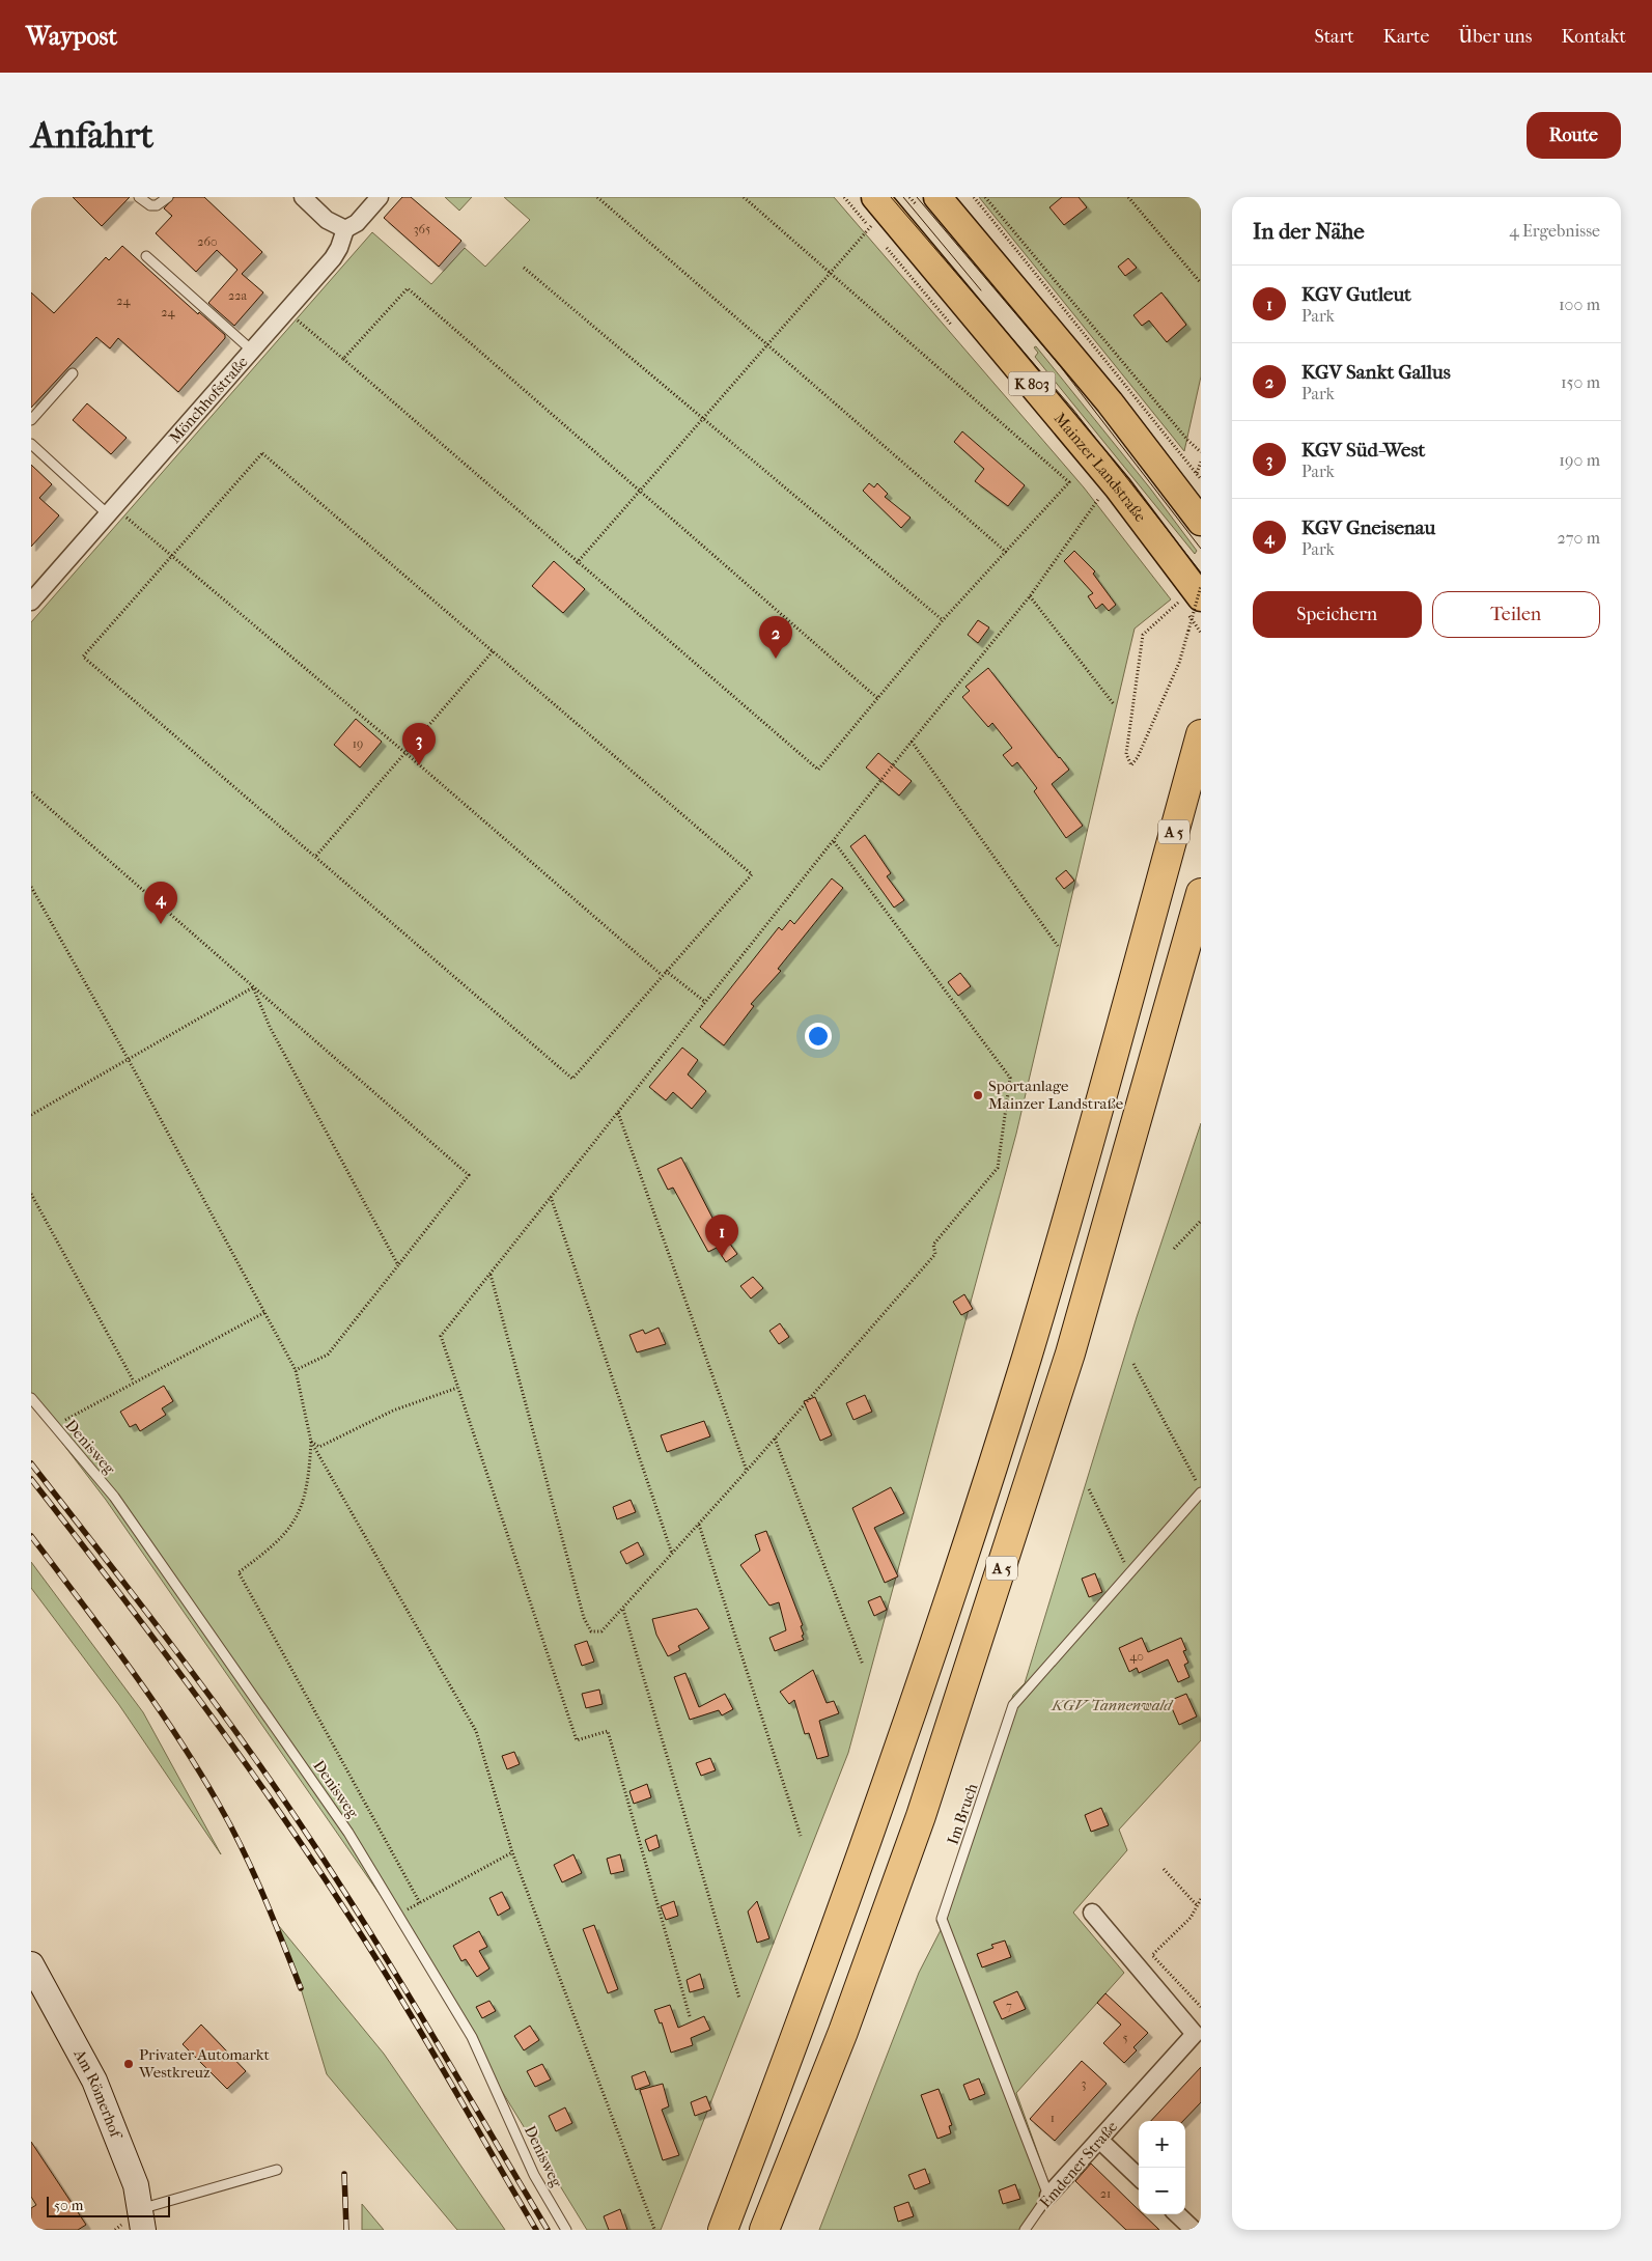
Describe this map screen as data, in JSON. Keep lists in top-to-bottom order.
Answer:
{
  "streets": {
    "highway": ["A 5"],
    "main road": ["K 803", "Mainzer Landstraße", "Am Römerhof"],
    "street": ["Mönchhofstraße", "Emdener Straße"],
    "lane": ["Denisweg", "Im Bruch"]
  },
  "crossings": [
    ["Im Bruch", "Emdener Straße"]
  ],
  "parks": ["KGV Tannenwald"],
  "places": ["Sportanlage Mainzer Landstraße", "Privater Automarkt Westkreuz"],
  "house_numbers": [
    "365",
    "260",
    "22a",
    "24",
    "24",
    "19",
    "40",
    "7",
    "5",
    "3",
    "1",
    "21"
  ],
  "scale_bar": "50 m",
  "page": {
    "header": "Waypost",
    "nav": [
      "Start",
      "Karte",
      "Über uns",
      "Kontakt"
    ],
    "buttons": [
      "Route",
      ["Speichern", "Teilen"]
    ],
    "title": "Anfahrt",
    "heading": ["In der Nähe", "4 Ergebnisse"],
    "list": [
      {
        "mark": "1",
        "name": "KGV Gutleut",
        "note": "Park",
        "value": "100 m"
      },
      {
        "mark": "2",
        "name": "KGV Sankt Gallus",
        "note": "Park",
        "value": "150 m"
      },
      {
        "mark": "3",
        "name": "KGV Süd-West",
        "note": "Park",
        "value": "190 m"
      },
      {
        "mark": "4",
        "name": "KGV Gneisenau",
        "note": "Park",
        "value": "270 m"
      }
    ],
    "pins": [
      "2",
      "3",
      "4",
      "1"
    ],
    "map_buttons": ["+", "−"],
    "scale": "50 m"
  }
}
